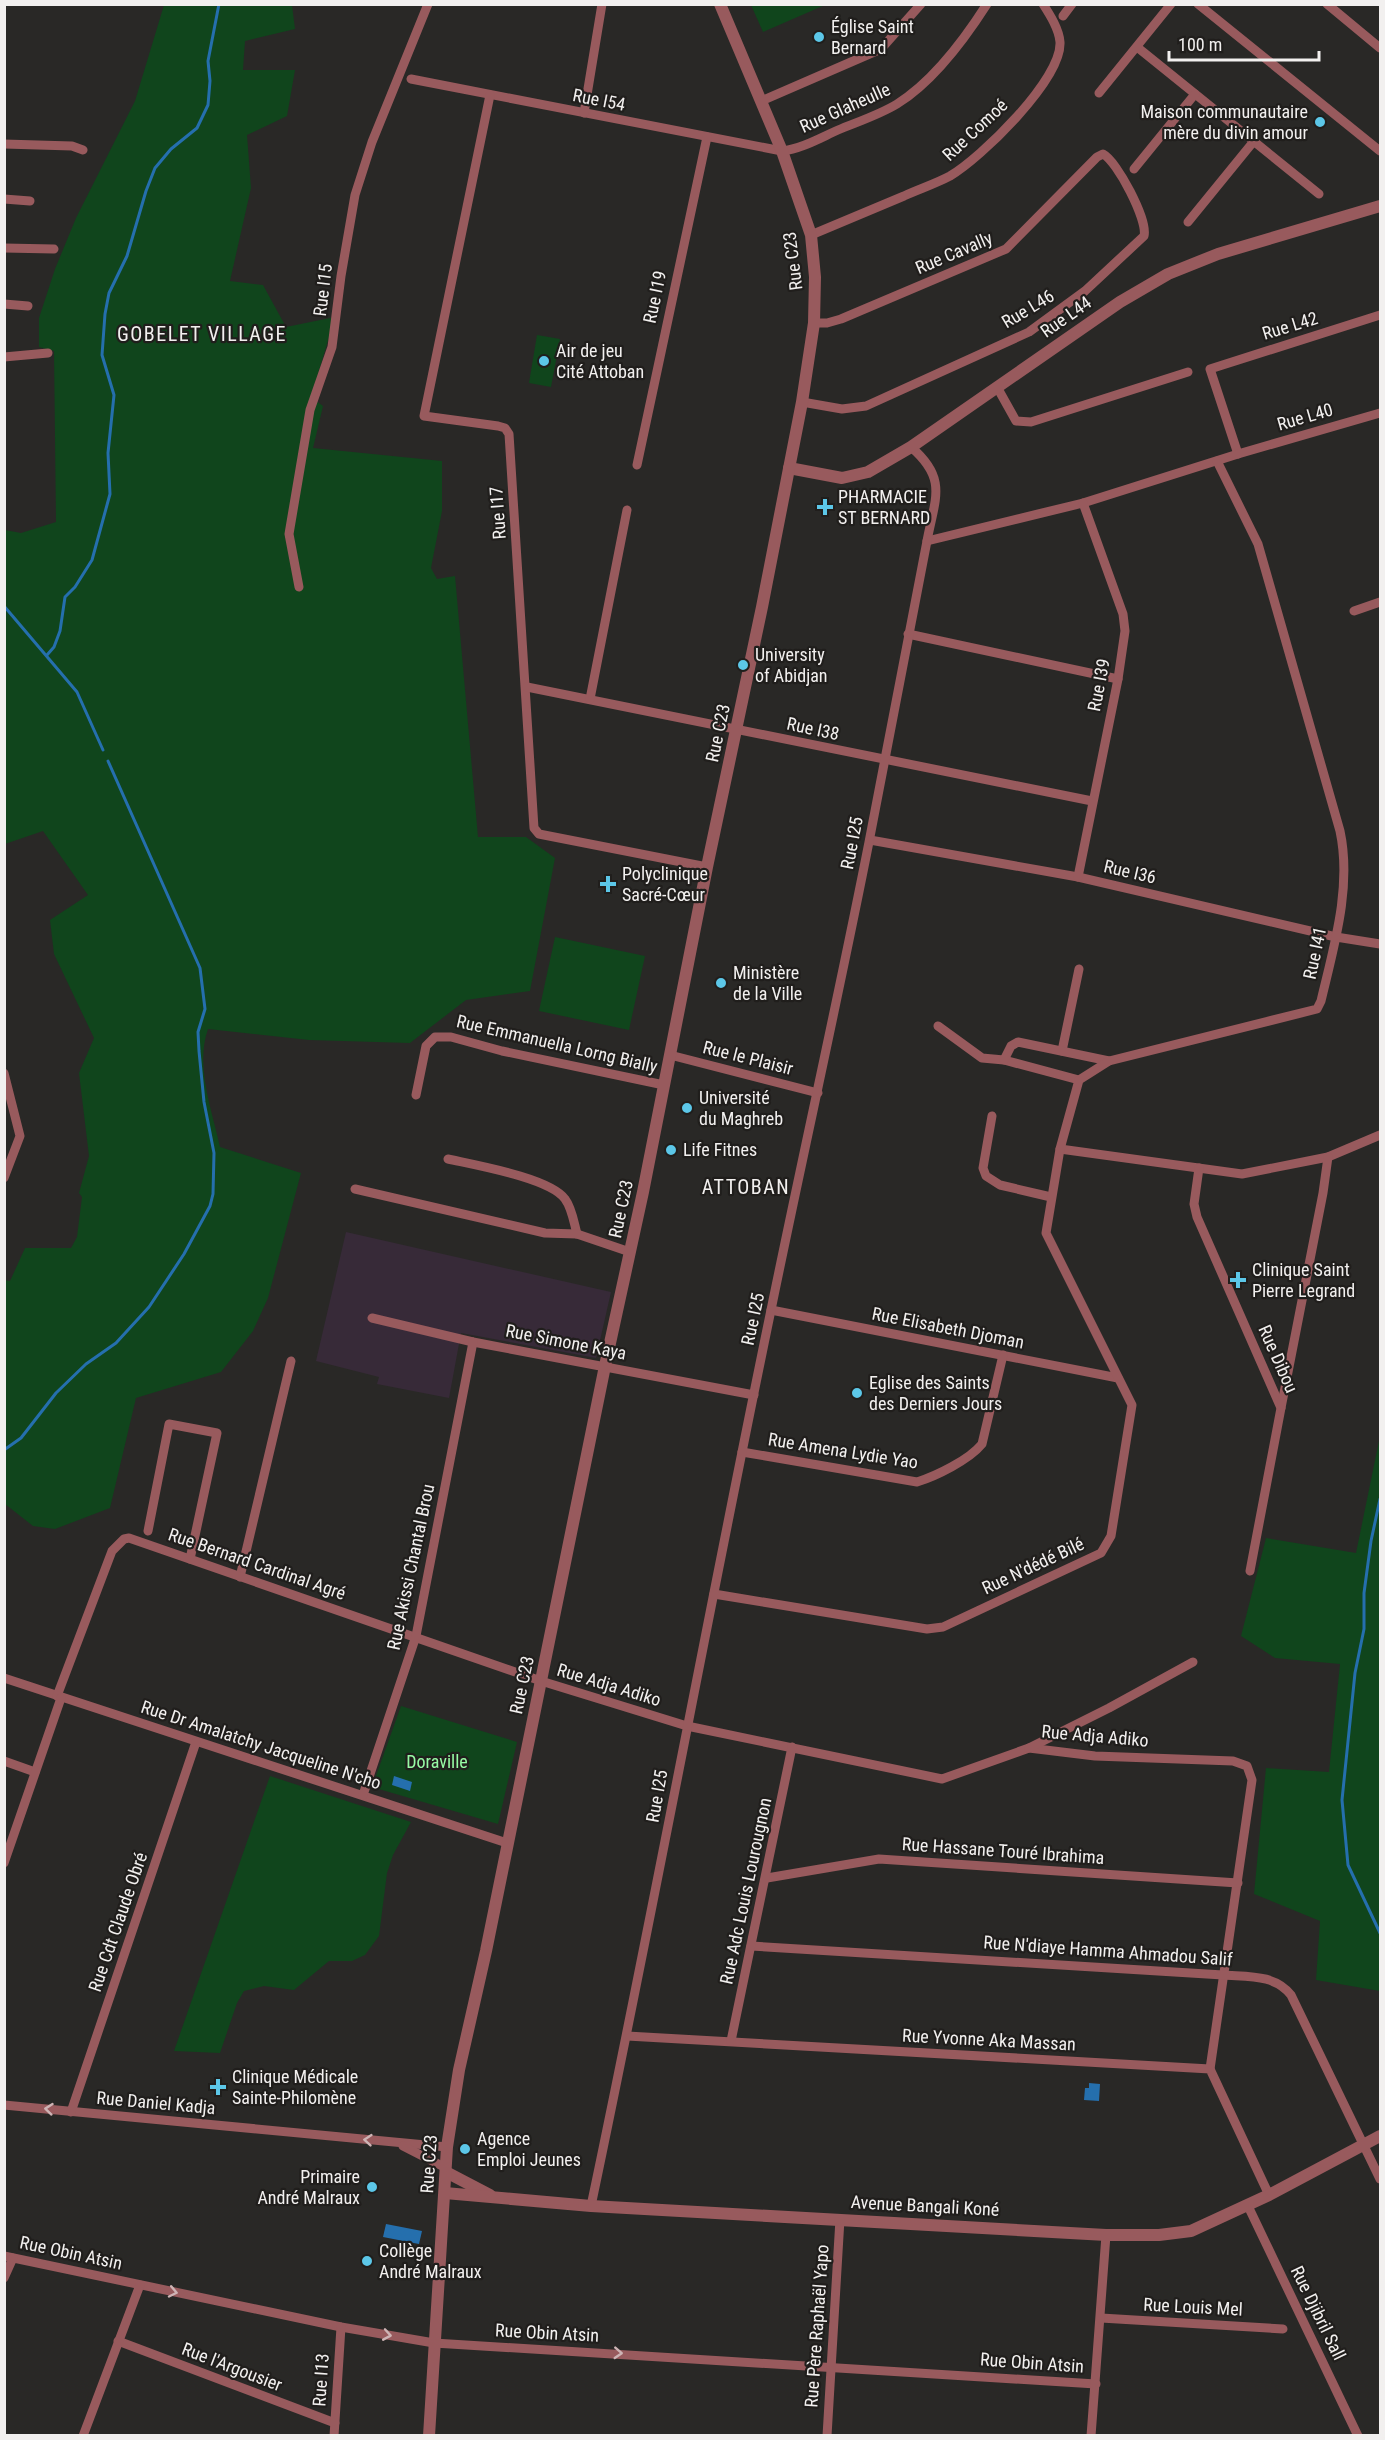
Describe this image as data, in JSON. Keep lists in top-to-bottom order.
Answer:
{
  "streets": {
    "street": [
      "Rue I54",
      "Rue Glaheulle",
      "Rue Comoé",
      "Rue Cavally",
      "Rue C23",
      "Rue I15",
      "Rue I19",
      "Rue L46",
      "Rue L44",
      "Rue L42",
      "Rue L40",
      "Rue I17",
      "Rue I39",
      "Rue I38",
      "Rue I25",
      "Rue I36",
      "Rue I41",
      "Rue Emmanuella Lorng Bially",
      "Rue le Plaisir",
      "Rue Elisabeth Djoman",
      "Rue Simone Kaya",
      "Rue Dibou",
      "Rue Amena Lydie Yao",
      "Rue Bernard Cardinal Agré",
      "Rue N'dédé Bilé",
      "Rue Akissi Chantal Brou",
      "Rue Adja Adiko",
      "Rue Dr Amalatchy Jacqueline N'cho",
      "Rue Hassane Touré Ibrahima",
      "Rue Adc Louis Lourougnon",
      "Rue Cdt Claude Obré",
      "Rue N'diaye Hamma Ahmadou Salif",
      "Rue Yvonne Aka Massan",
      "Rue Daniel Kadja",
      "Avenue Bangali Koné",
      "Rue Obin Atsin",
      "Rue Louis Mel",
      "Rue Djibril Sall",
      "Rue Père Raphaël Yapo",
      "Rue l'Argousier",
      "Rue I13"
    ]
  },
  "crossings": [
    ["Rue I54", "Rue Glaheulle"],
    ["Rue I54", "Rue C23"],
    ["Rue I54", "Rue I19"],
    ["Rue I54", "Rue I17"],
    ["Rue Glaheulle", "Rue C23"],
    ["Rue Comoé", "Rue C23"],
    ["Rue Cavally", "Rue C23"],
    ["Rue Cavally", "Rue L46"],
    ["Rue C23", "Rue L46"],
    ["Rue C23", "Rue L44"],
    ["Rue C23", "Rue I17"],
    ["Rue C23", "Rue I38"],
    ["Rue C23", "Rue Emmanuella Lorng Bially"],
    ["Rue C23", "Rue le Plaisir"],
    ["Rue C23", "Rue Simone Kaya"],
    ["Rue C23", "Rue Bernard Cardinal Agré"],
    ["Rue C23", "Rue Adja Adiko"],
    ["Rue C23", "Rue Dr Amalatchy Jacqueline N'cho"],
    ["Rue C23", "Rue Daniel Kadja"],
    ["Rue C23", "Avenue Bangali Koné"],
    ["Rue C23", "Rue Obin Atsin"],
    ["Rue L44", "Rue I25"],
    ["Rue L42", "Rue L40"],
    ["Rue L40", "Rue I39"],
    ["Rue L40", "Rue I25"],
    ["Rue L40", "Rue I41"],
    ["Rue I17", "Rue I38"],
    ["Rue I39", "Rue I38"],
    ["Rue I39", "Rue I36"],
    ["Rue I38", "Rue I25"],
    ["Rue I25", "Rue I36"],
    ["Rue I25", "Rue le Plaisir"],
    ["Rue I25", "Rue Elisabeth Djoman"],
    ["Rue I25", "Rue Simone Kaya"],
    ["Rue I25", "Rue Amena Lydie Yao"],
    ["Rue I25", "Rue N'dédé Bilé"],
    ["Rue I25", "Rue Adja Adiko"],
    ["Rue I25", "Rue Yvonne Aka Massan"],
    ["Rue I25", "Avenue Bangali Koné"],
    ["Rue I36", "Rue I41"],
    ["Rue Elisabeth Djoman", "Rue Amena Lydie Yao"],
    ["Rue Elisabeth Djoman", "Rue N'dédé Bilé"],
    ["Rue Simone Kaya", "Rue Akissi Chantal Brou"],
    ["Rue Bernard Cardinal Agré", "Rue Akissi Chantal Brou"],
    ["Rue Bernard Cardinal Agré", "Rue Adja Adiko"],
    ["Rue Bernard Cardinal Agré", "Rue Dr Amalatchy Jacqueline N'cho"],
    ["Rue Akissi Chantal Brou", "Rue Dr Amalatchy Jacqueline N'cho"],
    ["Rue Adja Adiko", "Rue Hassane Touré Ibrahima"],
    ["Rue Adja Adiko", "Rue Adc Louis Lourougnon"],
    ["Rue Adja Adiko", "Rue N'diaye Hamma Ahmadou Salif"],
    ["Rue Adja Adiko", "Rue Yvonne Aka Massan"],
    ["Rue Dr Amalatchy Jacqueline N'cho", "Rue Cdt Claude Obré"],
    ["Rue Hassane Touré Ibrahima", "Rue Adc Louis Lourougnon"],
    ["Rue Adc Louis Lourougnon", "Rue N'diaye Hamma Ahmadou Salif"],
    ["Rue Adc Louis Lourougnon", "Rue Yvonne Aka Massan"],
    ["Rue Cdt Claude Obré", "Rue Daniel Kadja"],
    ["Rue N'diaye Hamma Ahmadou Salif", "Avenue Bangali Koné"],
    ["Avenue Bangali Koné", "Rue Djibril Sall"],
    ["Avenue Bangali Koné", "Rue Père Raphaël Yapo"],
    ["Rue Obin Atsin", "Rue Père Raphaël Yapo"],
    ["Rue Obin Atsin", "Rue I13"],
    ["Rue l'Argousier", "Rue I13"]
  ],
  "one_way": ["Rue Daniel Kadja", "Rue Obin Atsin"],
  "districts": ["GOBELET VILLAGE", "ATTOBAN"],
  "parks": ["Doraville"],
  "places": {
    "other": [
      "Église Saint Bernard",
      "Maison communautaire mère du divin amour",
      "Air de jeu Cité Attoban",
      "University of Abidjan",
      "Ministère de la Ville",
      "Université du Maghreb",
      "Life Fitnes",
      "Eglise des Saints des Derniers Jours",
      "Agence Emploi Jeunes",
      "Primaire André Malraux",
      "Collège André Malraux"
    ],
    "health": [
      "PHARMACIE ST BERNARD",
      "Polyclinique Sacré-Cœur",
      "Clinique Saint Pierre Legrand",
      "Clinique Médicale Sainte-Philomène"
    ]
  },
  "scale_bar": "100 m"
}
